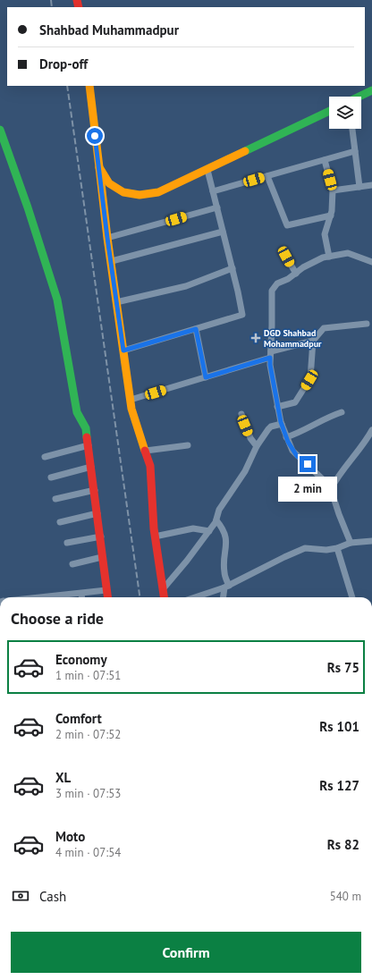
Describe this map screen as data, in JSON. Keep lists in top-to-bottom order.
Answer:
{
  "places": {
    "health": ["DGD Shahbad Mohammadpur"]
  },
  "page": {
    "banner": ["Shahbad Muhammadpur", "Drop-off"],
    "bubble": "2 min",
    "heading": "Choose a ride",
    "list": [
      {
        "name": "Economy",
        "note": "1 min · 07:51",
        "value": "Rs 75"
      },
      {
        "name": "Comfort",
        "note": "2 min · 07:52",
        "value": "Rs 101"
      },
      {
        "name": "XL",
        "note": "3 min · 07:53",
        "value": "Rs 127"
      },
      {
        "name": "Moto",
        "note": "4 min · 07:54",
        "value": "Rs 82"
      }
    ],
    "pay": ["Cash", "540 m"],
    "buttons": "Confirm"
  }
}
